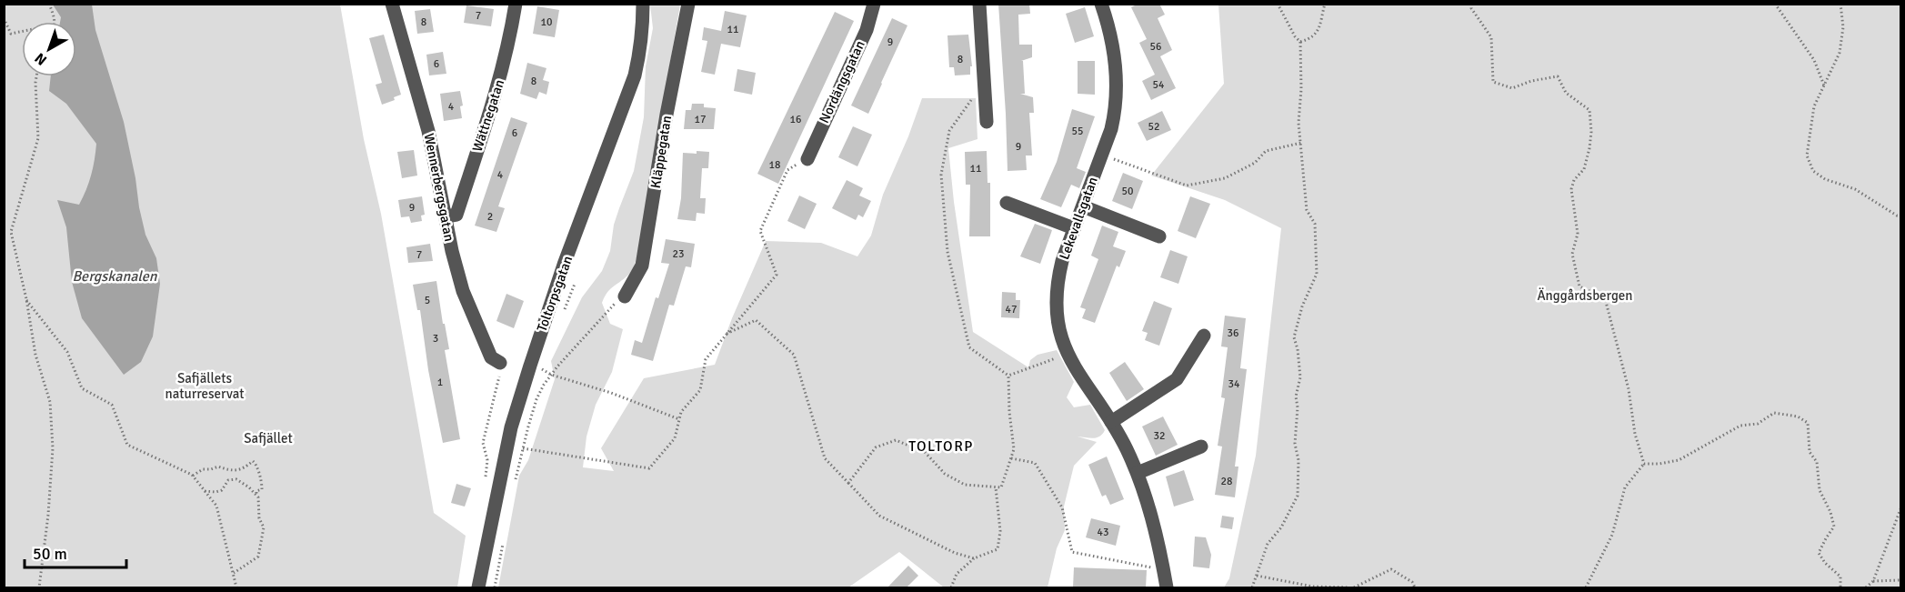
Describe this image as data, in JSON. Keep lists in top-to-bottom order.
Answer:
{
  "streets": {
    "street": [
      "Nordängsgatan",
      "Wättnegatan",
      "Kläppegatan",
      "Wennerbergsgatan",
      "Lekevallsgatan",
      "Toltorpsgatan"
    ]
  },
  "crossings": [
    ["Wättnegatan", "Wennerbergsgatan"]
  ],
  "districts": ["TOLTORP"],
  "water": ["Bergskanalen"],
  "parks": ["Änggårdsbergen", "Safjällets naturreservat", "Safjället"],
  "house_numbers": [
    "7",
    "8",
    "10",
    "11",
    "9",
    "56",
    "8",
    "6",
    "8",
    "54",
    "4",
    "17",
    "16",
    "52",
    "55",
    "6",
    "9",
    "18",
    "11",
    "4",
    "50",
    "9",
    "2",
    "23",
    "7",
    "5",
    "47",
    "36",
    "3",
    "1",
    "34",
    "32",
    "28",
    "43"
  ],
  "scale_bar": "50 m",
  "north": "bottom left"
}
